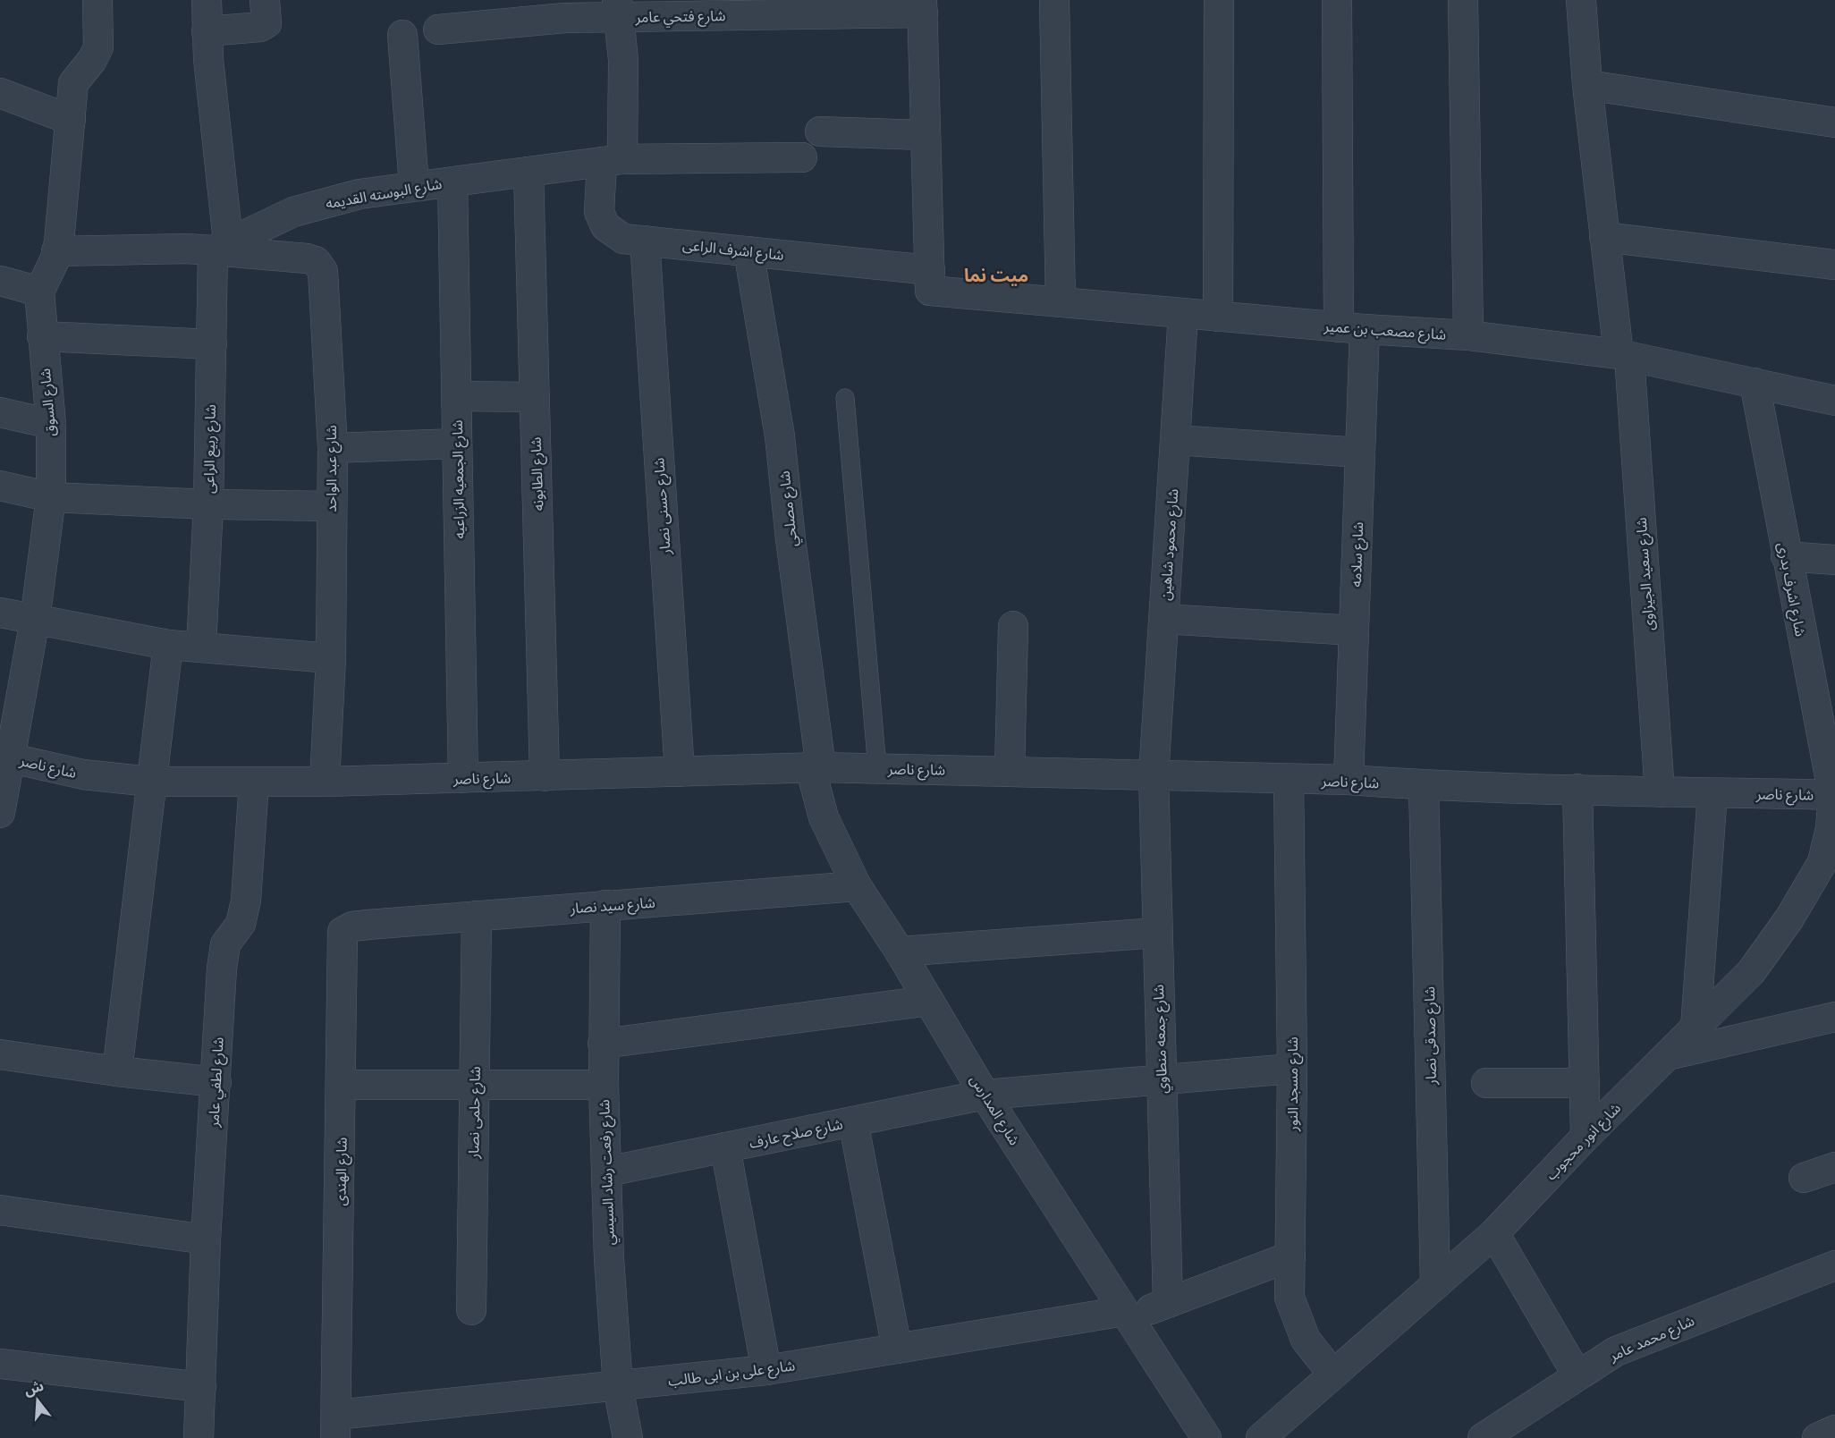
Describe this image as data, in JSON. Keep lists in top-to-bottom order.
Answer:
{
  "streets": {
    "street": [
      "شارع فتحي عامر",
      "شارع البوسته القديمه",
      "شارع اشرف الراعى",
      "شارع مصعب بن عمير",
      "شارع السوق",
      "شارع ربيع الراعى",
      "شارع عبد الواحد",
      "شارع الطابونه",
      "شارع الجمعيه الزراعيه",
      "شارع حسنى نصار",
      "شارع مصلحي",
      "شارع محمود شاهين",
      "شارع سلامه",
      "شارع سعيد الجيزاوى",
      "شارع اشرف بدرى",
      "شارع ناصر",
      "شارع سيد نصار",
      "شارع صدقى نصار",
      "شارع جمعه منطاوي",
      "شارع لطفي عامر",
      "شارع مسجد النور",
      "شارع المدارس",
      "شارع حلمى نصار",
      "شارع صلاح عارف",
      "شارع انور محجوب",
      "شارع الهندى",
      "شارع رفعت رشاد السيسي",
      "شارع محمد عامر",
      "شارع على بن ابى طالب"
    ]
  },
  "crossings": [
    ["شارع فتحي عامر", "شارع اشرف الراعى"],
    ["شارع البوسته القديمه", "شارع اشرف الراعى"],
    ["شارع البوسته القديمه", "شارع السوق"],
    ["شارع البوسته القديمه", "شارع ربيع الراعى"],
    ["شارع البوسته القديمه", "شارع عبد الواحد"],
    ["شارع البوسته القديمه", "شارع الطابونه"],
    ["شارع البوسته القديمه", "شارع الجمعيه الزراعيه"],
    ["شارع اشرف الراعى", "شارع مصعب بن عمير"],
    ["شارع اشرف الراعى", "شارع حسنى نصار"],
    ["شارع اشرف الراعى", "شارع مصلحي"],
    ["شارع مصعب بن عمير", "شارع محمود شاهين"],
    ["شارع مصعب بن عمير", "شارع سلامه"],
    ["شارع مصعب بن عمير", "شارع سعيد الجيزاوى"],
    ["شارع مصعب بن عمير", "شارع اشرف بدرى"],
    ["شارع السوق", "شارع ناصر"],
    ["شارع ربيع الراعى", "شارع عبد الواحد"],
    ["شارع عبد الواحد", "شارع ناصر"],
    ["شارع الطابونه", "شارع ناصر"],
    ["شارع الجمعيه الزراعيه", "شارع ناصر"],
    ["شارع حسنى نصار", "شارع ناصر"],
    ["شارع مصلحي", "شارع ناصر"],
    ["شارع مصلحي", "شارع المدارس"],
    ["شارع محمود شاهين", "شارع ناصر"],
    ["شارع محمود شاهين", "شارع جمعه منطاوي"],
    ["شارع سلامه", "شارع ناصر"],
    ["شارع سعيد الجيزاوى", "شارع ناصر"],
    ["شارع اشرف بدرى", "شارع ناصر"],
    ["شارع اشرف بدرى", "شارع انور محجوب"],
    ["شارع ناصر", "شارع صدقى نصار"],
    ["شارع ناصر", "شارع جمعه منطاوي"],
    ["شارع ناصر", "شارع لطفي عامر"],
    ["شارع ناصر", "شارع مسجد النور"],
    ["شارع ناصر", "شارع المدارس"],
    ["شارع ناصر", "شارع انور محجوب"],
    ["شارع سيد نصار", "شارع المدارس"],
    ["شارع سيد نصار", "شارع حلمى نصار"],
    ["شارع سيد نصار", "شارع الهندى"],
    ["شارع سيد نصار", "شارع رفعت رشاد السيسي"],
    ["شارع صدقى نصار", "شارع انور محجوب"],
    ["شارع جمعه منطاوي", "شارع صلاح عارف"],
    ["شارع جمعه منطاوي", "شارع على بن ابى طالب"],
    ["شارع مسجد النور", "شارع صلاح عارف"],
    ["شارع مسجد النور", "شارع انور محجوب"],
    ["شارع مسجد النور", "شارع على بن ابى طالب"],
    ["شارع المدارس", "شارع صلاح عارف"],
    ["شارع المدارس", "شارع على بن ابى طالب"],
    ["شارع صلاح عارف", "شارع رفعت رشاد السيسي"],
    ["شارع الهندى", "شارع على بن ابى طالب"],
    ["شارع رفعت رشاد السيسي", "شارع على بن ابى طالب"]
  ],
  "districts": ["ميت نما"],
  "north": "top"
}
